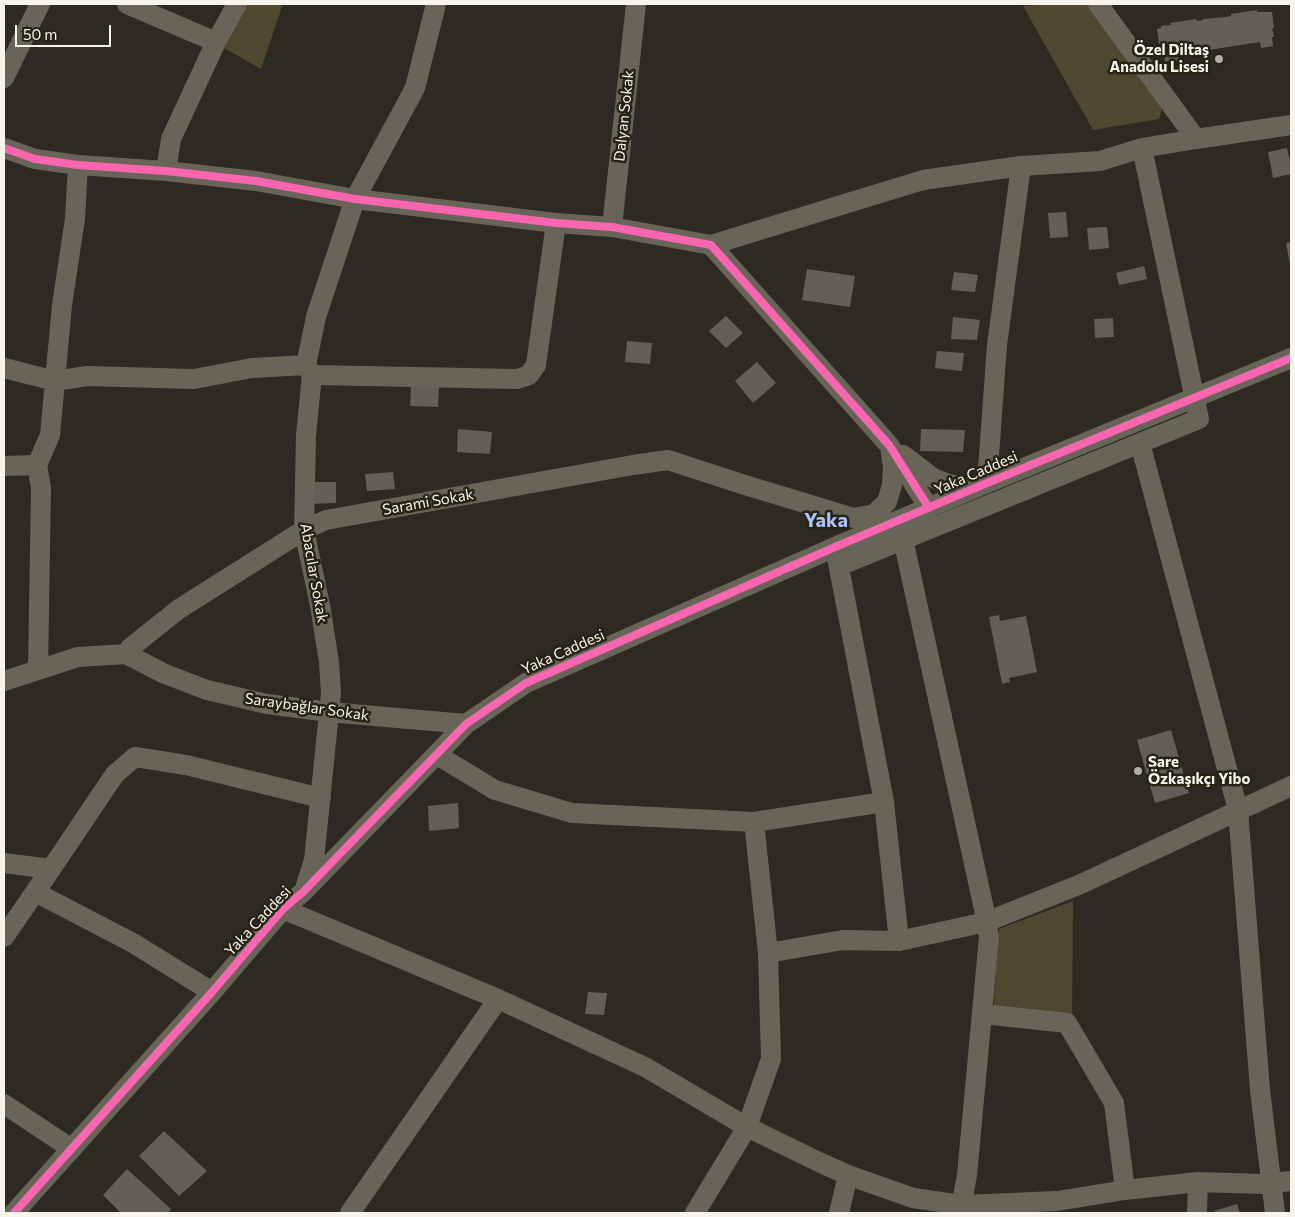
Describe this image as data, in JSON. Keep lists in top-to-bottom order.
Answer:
{
  "streets": {
    "street": [
      "Dalyan Sokak",
      "Yaka Caddesi",
      "Sarami Sokak",
      "Abacılar Sokak",
      "Saraybağlar Sokak"
    ]
  },
  "crossings": [
    ["Yaka Caddesi", "Sarami Sokak"],
    ["Yaka Caddesi", "Abacılar Sokak"],
    ["Yaka Caddesi", "Saraybağlar Sokak"],
    ["Sarami Sokak", "Abacılar Sokak"],
    ["Sarami Sokak", "Saraybağlar Sokak"],
    ["Abacılar Sokak", "Saraybağlar Sokak"]
  ],
  "districts": ["Yaka"],
  "places": ["Özel Diltaş Anadolu Lisesi", "Sare Özkaşıkçı Yibo"],
  "scale_bar": "50 m"
}
